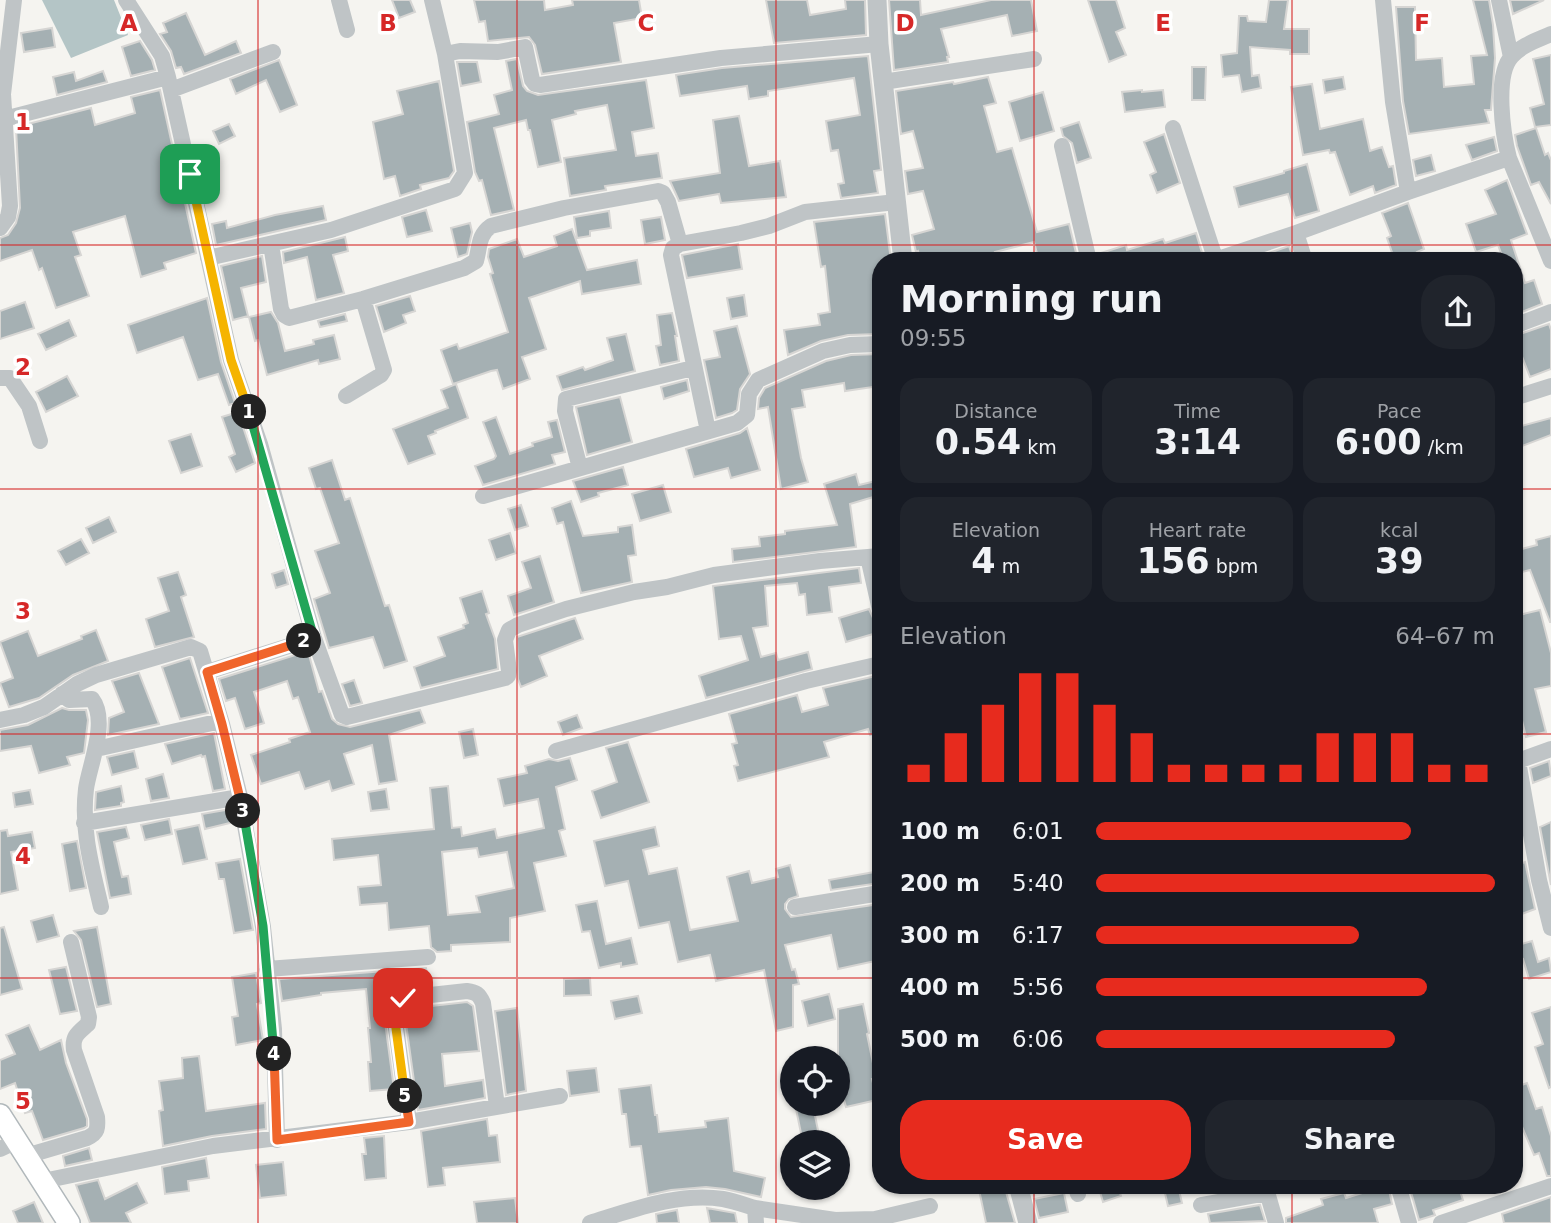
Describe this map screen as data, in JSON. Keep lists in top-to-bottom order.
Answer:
{
  "page": {
    "heading": ["Morning run", "09:55"],
    "stats": [
      ["Distance", "0.54 km"],
      ["Time", "3:14"],
      ["Pace", "6:00 /km"],
      ["Elevation", "4 m"],
      ["Heart rate", "156 bpm"],
      ["kcal", "39"]
    ],
    "pins": [
      "1",
      "2",
      "3",
      "4",
      "5"
    ],
    "chart": ["Elevation", "64–67 m"],
    "list": [
      {
        "name": "100 m",
        "note": "6:01"
      },
      {
        "name": "200 m",
        "note": "5:40"
      },
      {
        "name": "300 m",
        "note": "6:17"
      },
      {
        "name": "400 m",
        "note": "5:56"
      },
      {
        "name": "500 m",
        "note": "6:06"
      }
    ],
    "buttons": ["Save", "Share"]
  },
  "grid": {
    "columns": [
      "A",
      "B",
      "C",
      "D",
      "E",
      "F"
    ],
    "rows": [
      "1",
      "2",
      "3",
      "4",
      "5"
    ]
  }
}
